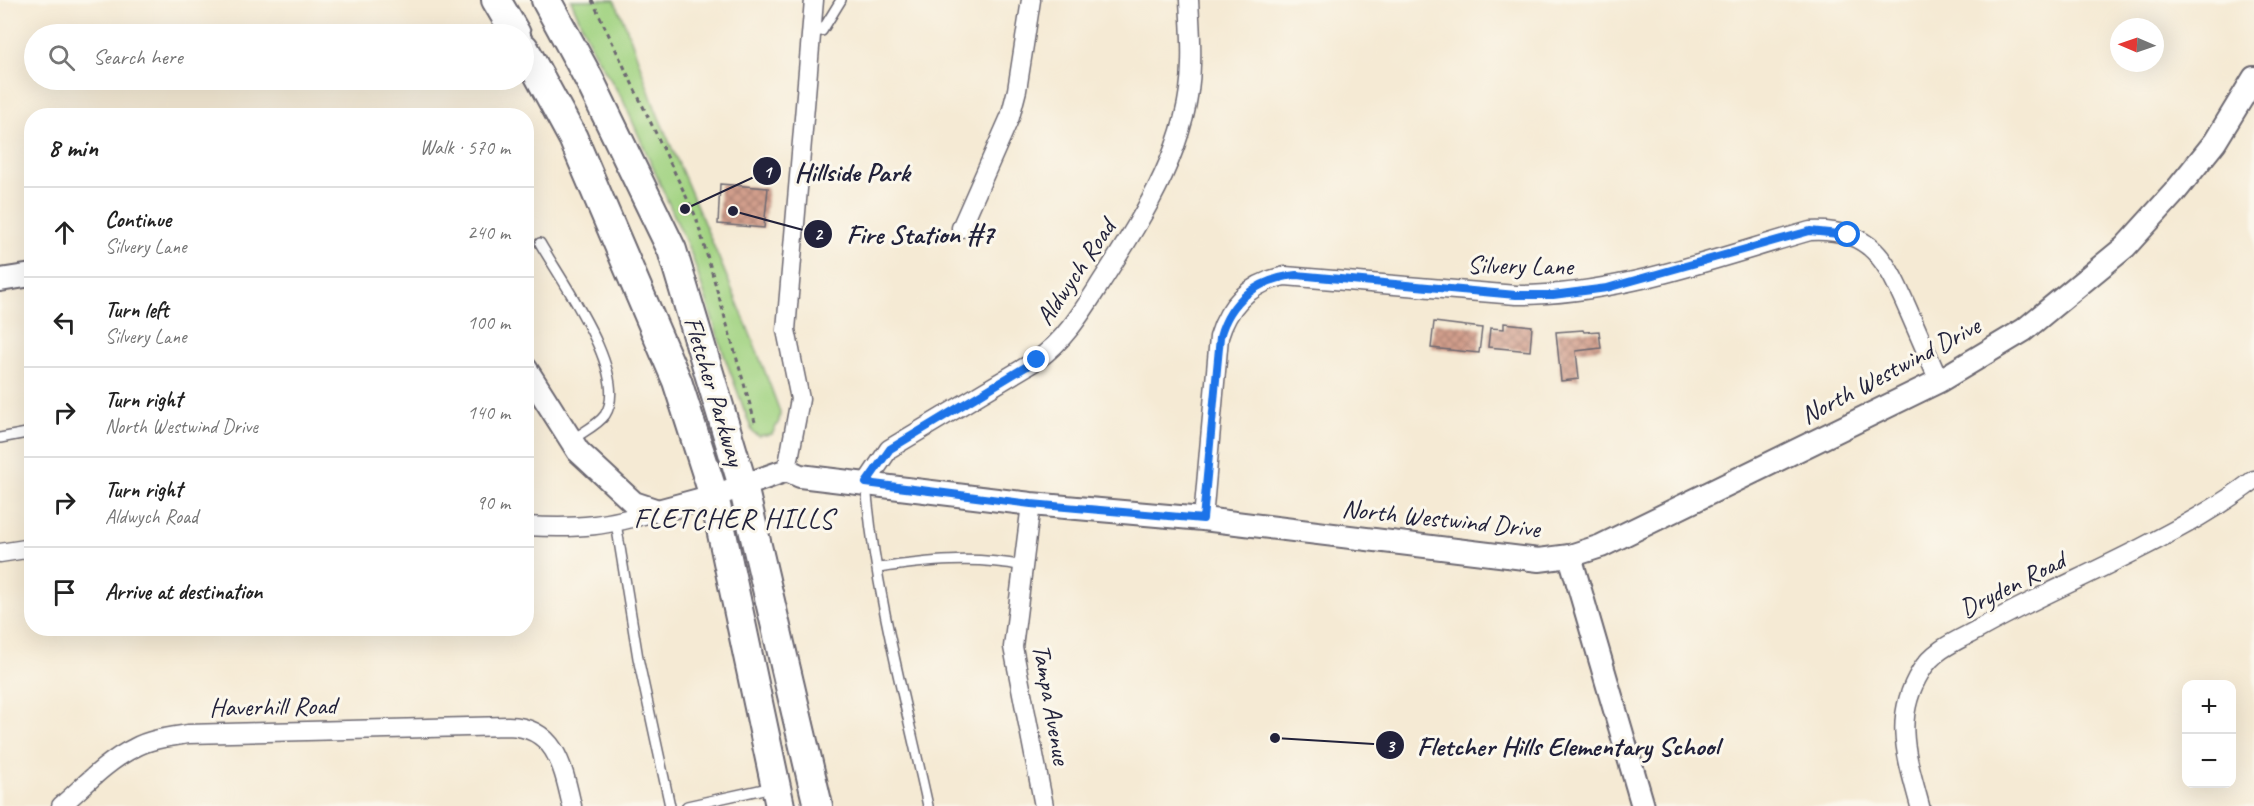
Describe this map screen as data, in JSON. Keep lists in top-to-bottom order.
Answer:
{
  "streets": {
    "main road": ["Fletcher Parkway"],
    "street": [
      "Silvery Lane",
      "Aldwych Road",
      "North Westwind Drive",
      "Dryden Road",
      "Tampa Avenue",
      "Haverhill Road"
    ]
  },
  "crossings": [
    ["Silvery Lane", "North Westwind Drive"],
    ["Aldwych Road", "North Westwind Drive"],
    ["North Westwind Drive", "Tampa Avenue"]
  ],
  "districts": ["FLETCHER HILLS"],
  "places": ["Hillside Park", "Fire Station #7", "Fletcher Hills Elementary School"],
  "north": "left",
  "page": {
    "search": "Search here",
    "heading": ["8 min", "Walk · 570 m"],
    "list": [
      ["Continue", "Silvery Lane", "240 m"],
      ["Turn left", "Silvery Lane", "100 m"],
      ["Turn right", "North Westwind Drive", "140 m"],
      ["Turn right", "Aldwych Road", "90 m"],
      "Arrive at destination"
    ],
    "map_buttons": ["+", "−"]
  }
}
